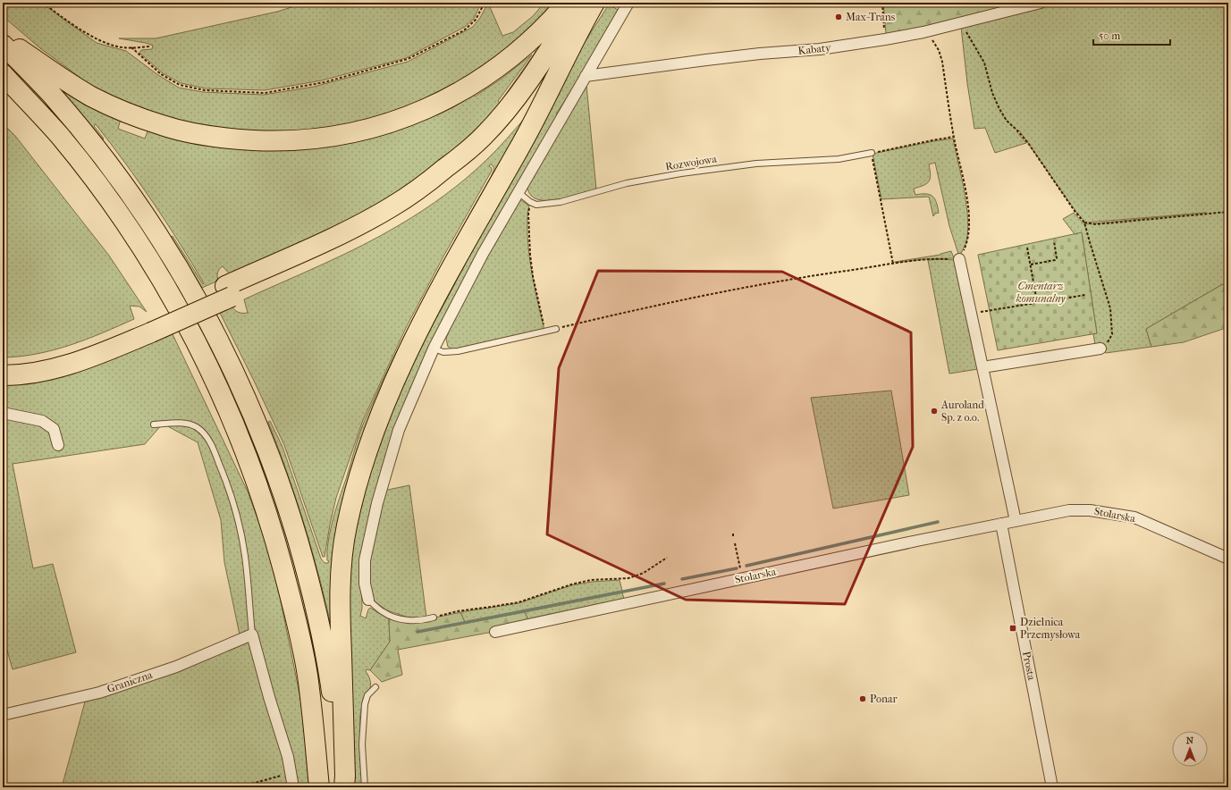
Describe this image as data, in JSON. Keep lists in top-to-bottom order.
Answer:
{
  "streets": {
    "street": [
      "Kabaty",
      "Stolarska",
      "Prosta",
      "Graniczna"
    ],
    "lane": ["Rozwojowa"]
  },
  "crossings": [
    ["Stolarska", "Prosta"]
  ],
  "parks": ["Cmentarz komunalny"],
  "places": {
    "other": ["Max-Trans", "Auroland Sp. z o.o.", "Ponar"],
    "transit": ["Dzielnica Przemysłowa"]
  },
  "scale_bar": "50 m",
  "north": "top"
}
